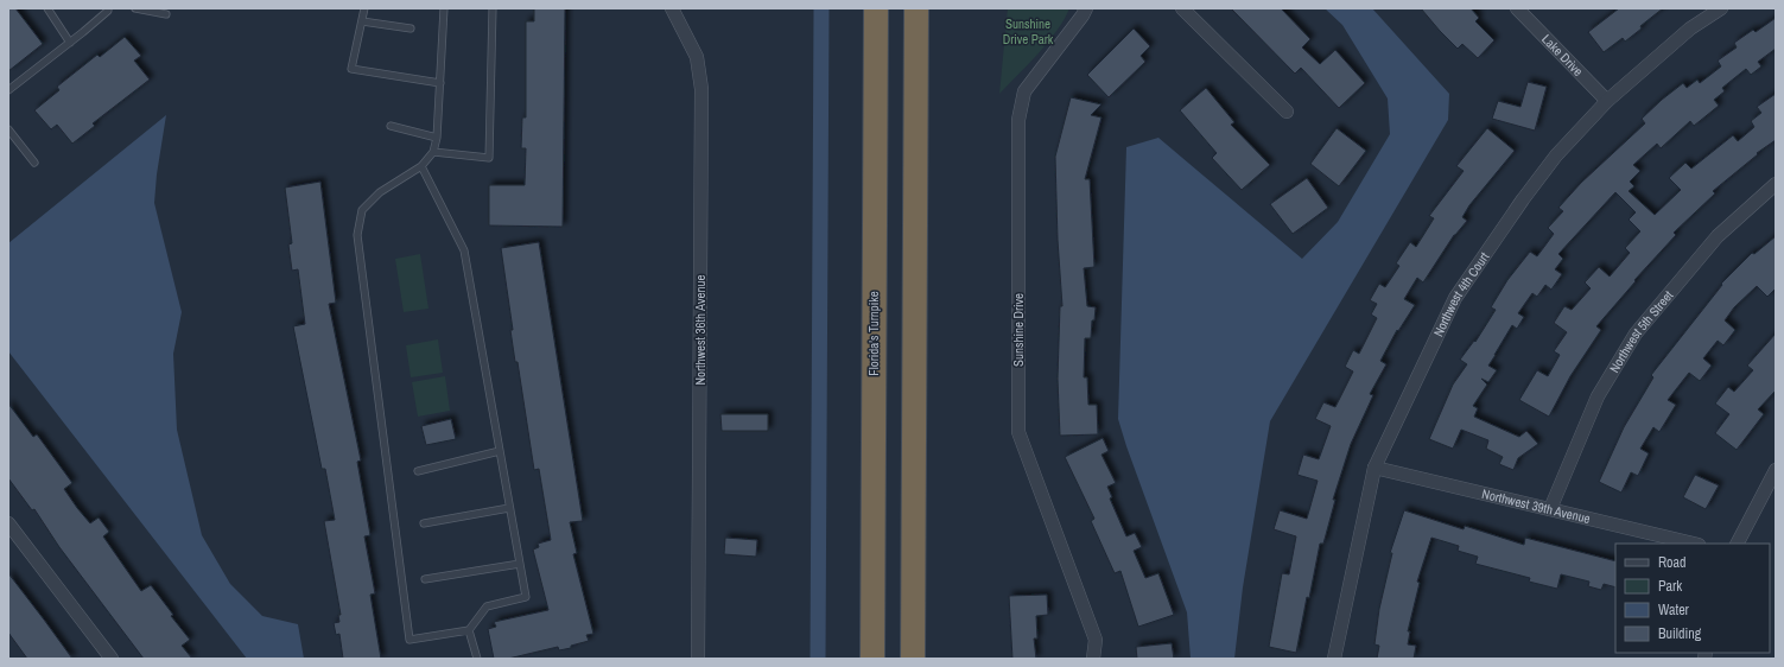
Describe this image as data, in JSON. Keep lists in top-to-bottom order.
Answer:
{
  "streets": {
    "highway": ["Florida's Turnpike"],
    "street": [
      "Lake Drive",
      "Northwest 4th Court",
      "Northwest 36th Avenue",
      "Sunshine Drive",
      "Northwest 5th Street",
      "Northwest 39th Avenue"
    ]
  },
  "crossings": [
    ["Lake Drive", "Northwest 4th Court"],
    ["Northwest 4th Court", "Northwest 39th Avenue"],
    ["Northwest 5th Street", "Northwest 39th Avenue"]
  ],
  "parks": ["Sunshine Drive Park"],
  "legend": [
    "Road",
    "Park",
    "Water",
    "Building"
  ]
}
